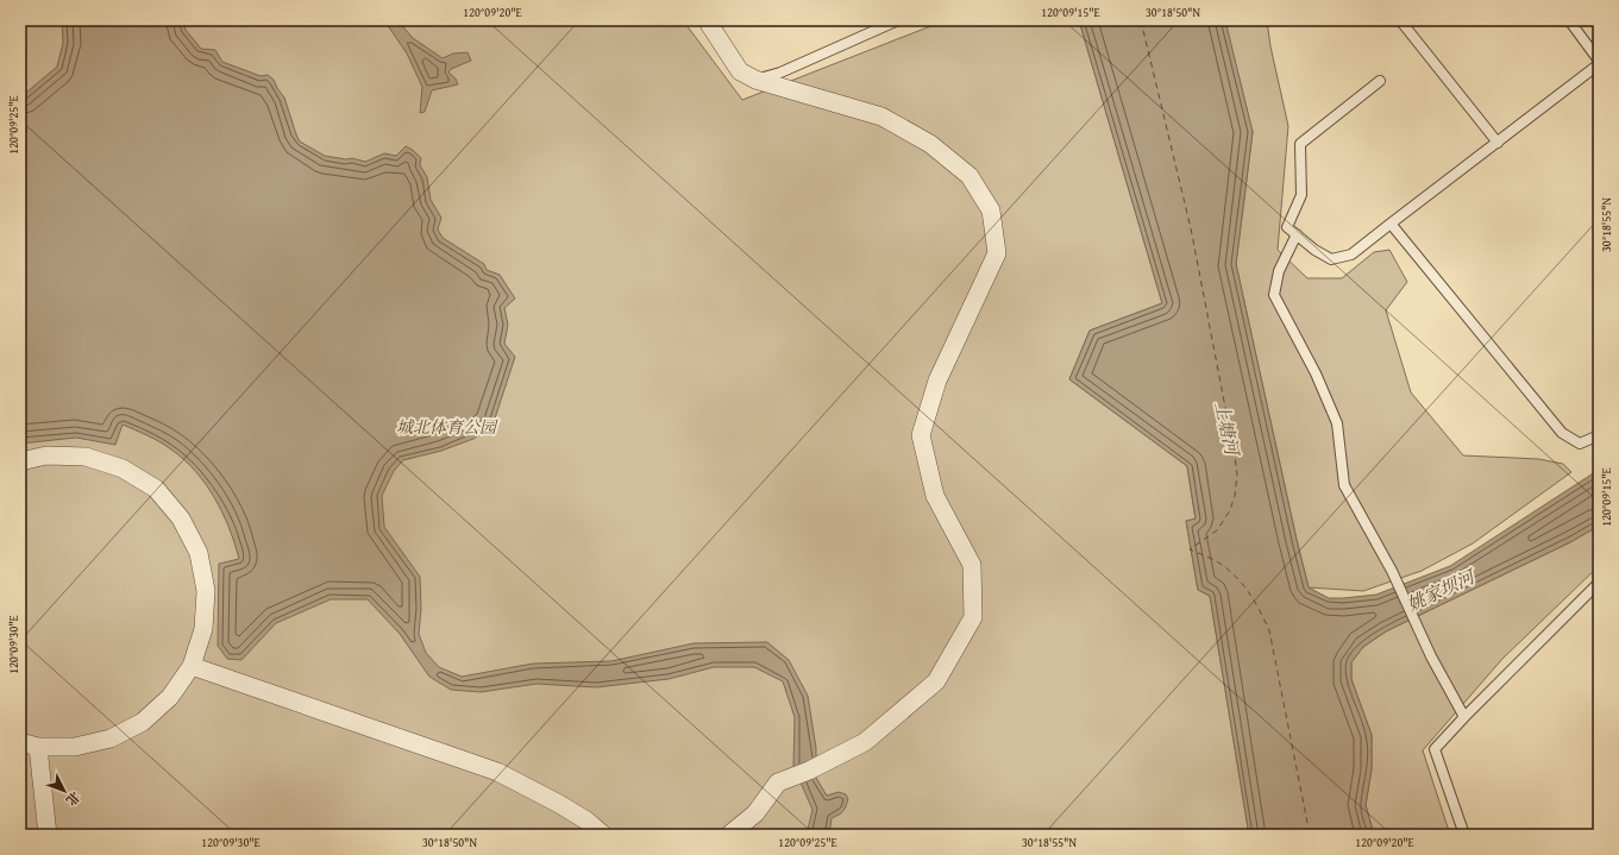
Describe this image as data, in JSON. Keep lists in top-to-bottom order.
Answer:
{
  "water": ["上塘河", "姚家坝河"],
  "parks": ["城北体育公园"],
  "north": "bottom right",
  "coordinates": [
    "120°09'20\"E",
    "120°09'15\"E",
    "30°18'50\"N",
    "120°09'25\"E",
    "30°18'55\"N",
    "120°09'30\"E"
  ]
}
